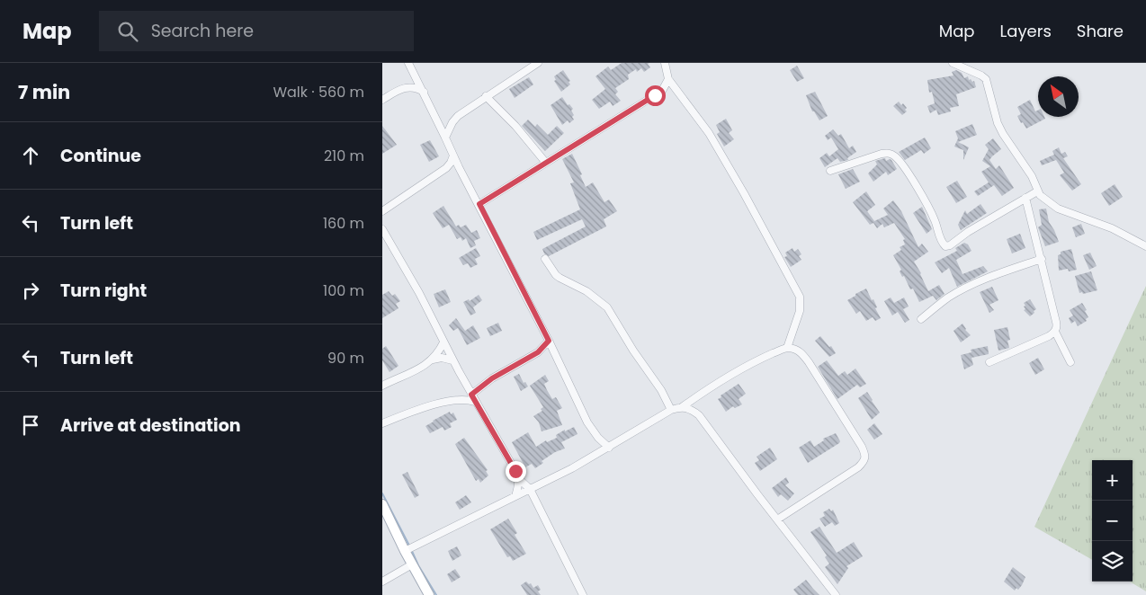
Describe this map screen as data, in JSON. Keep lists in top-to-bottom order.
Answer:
{
  "north": "top left",
  "page": {
    "header": "Map",
    "search": "Search here",
    "nav": ["Map", "Layers", "Share"],
    "heading": ["7 min", "Walk · 560 m"],
    "list": [
      ["Continue", "210 m"],
      ["Turn left", "160 m"],
      ["Turn right", "100 m"],
      ["Turn left", "90 m"],
      "Arrive at destination"
    ],
    "map_buttons": ["+", "−"]
  }
}
